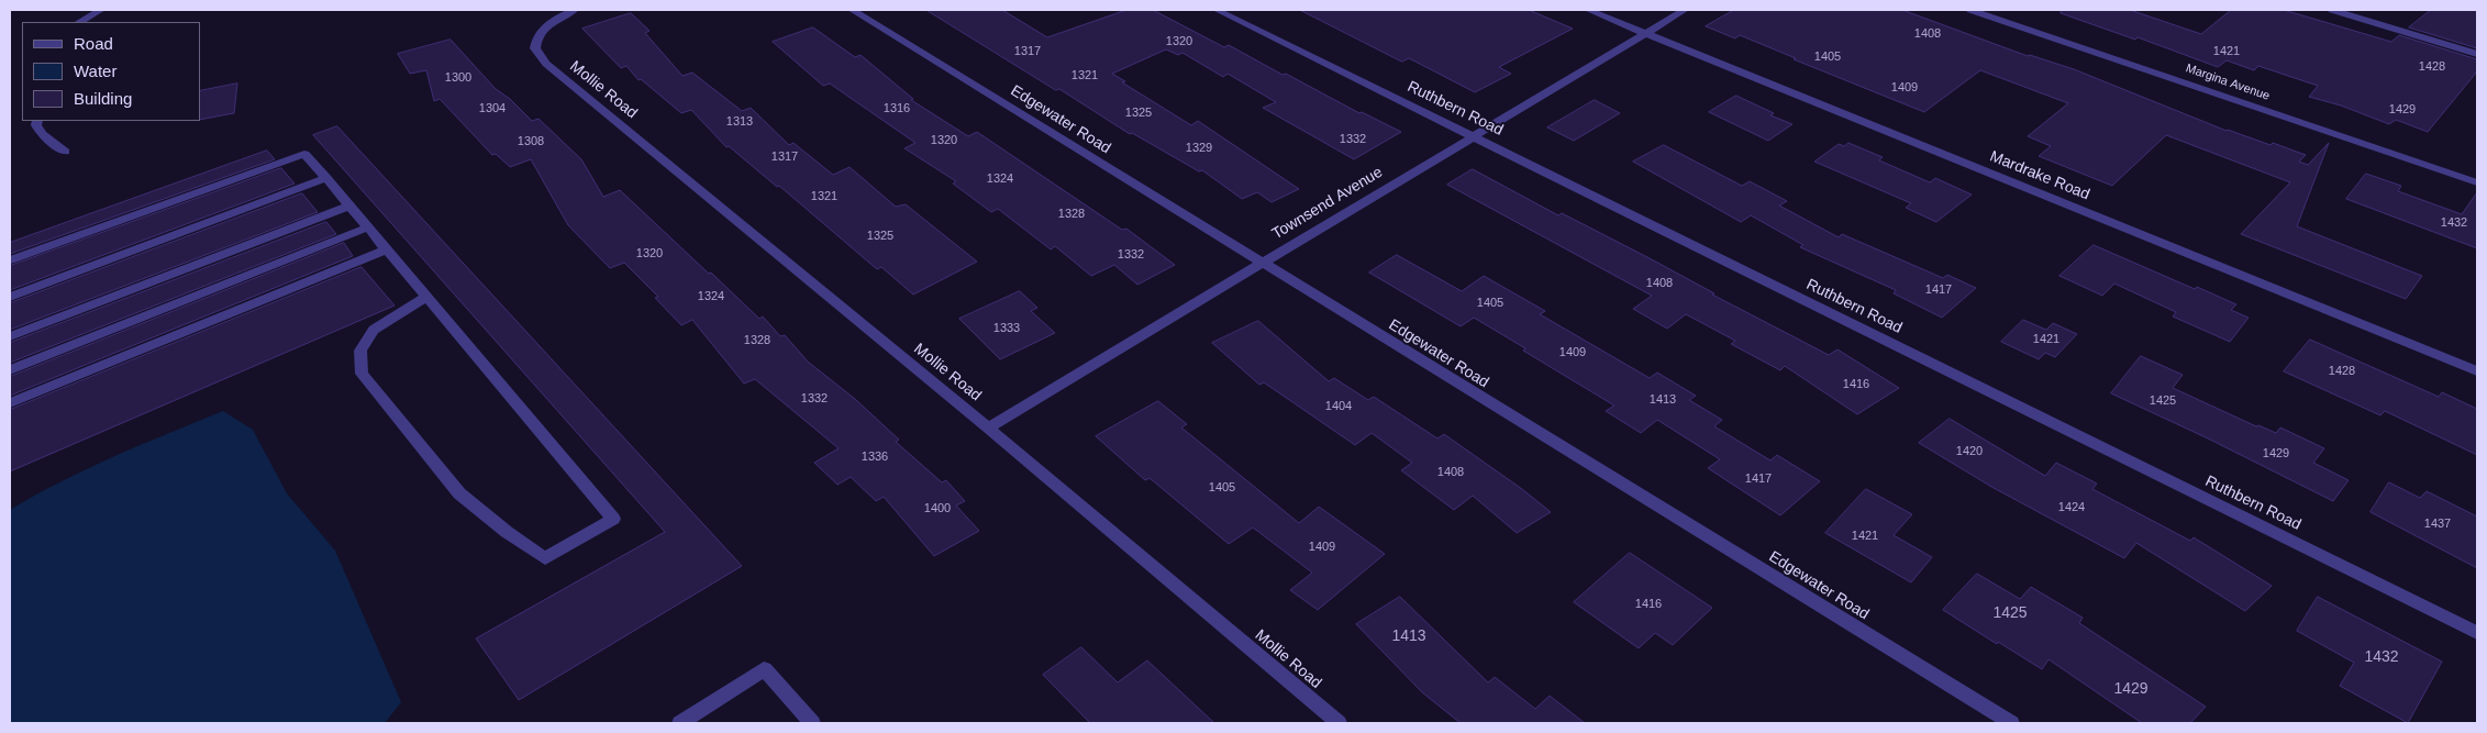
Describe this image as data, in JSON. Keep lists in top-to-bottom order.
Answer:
{
  "streets": {
    "street": [
      "Margina Avenue",
      "Mollie Road",
      "Ruthbern Road",
      "Edgewater Road",
      "Mardrake Road",
      "Townsend Avenue"
    ]
  },
  "crossings": [
    ["Mollie Road", "Townsend Avenue"],
    ["Ruthbern Road", "Townsend Avenue"],
    ["Edgewater Road", "Townsend Avenue"],
    ["Mardrake Road", "Townsend Avenue"]
  ],
  "house_numbers": [
    "1408",
    "1320",
    "1317",
    "1421",
    "1405",
    "1428",
    "1321",
    "1300",
    "1409",
    "1304",
    "1316",
    "1429",
    "1325",
    "1313",
    "1332",
    "1320",
    "1308",
    "1329",
    "1317",
    "1324",
    "1321",
    "1328",
    "1432",
    "1325",
    "1320",
    "1332",
    "1408",
    "1417",
    "1324",
    "1405",
    "1333",
    "1421",
    "1328",
    "1409",
    "1428",
    "1416",
    "1332",
    "1413",
    "1425",
    "1404",
    "1420",
    "1429",
    "1336",
    "1408",
    "1417",
    "1405",
    "1424",
    "1400",
    "1437",
    "1421",
    "1409",
    "1416",
    "1425",
    "1413",
    "1432",
    "1429"
  ],
  "legend": ["Road", "Water", "Building"]
}
